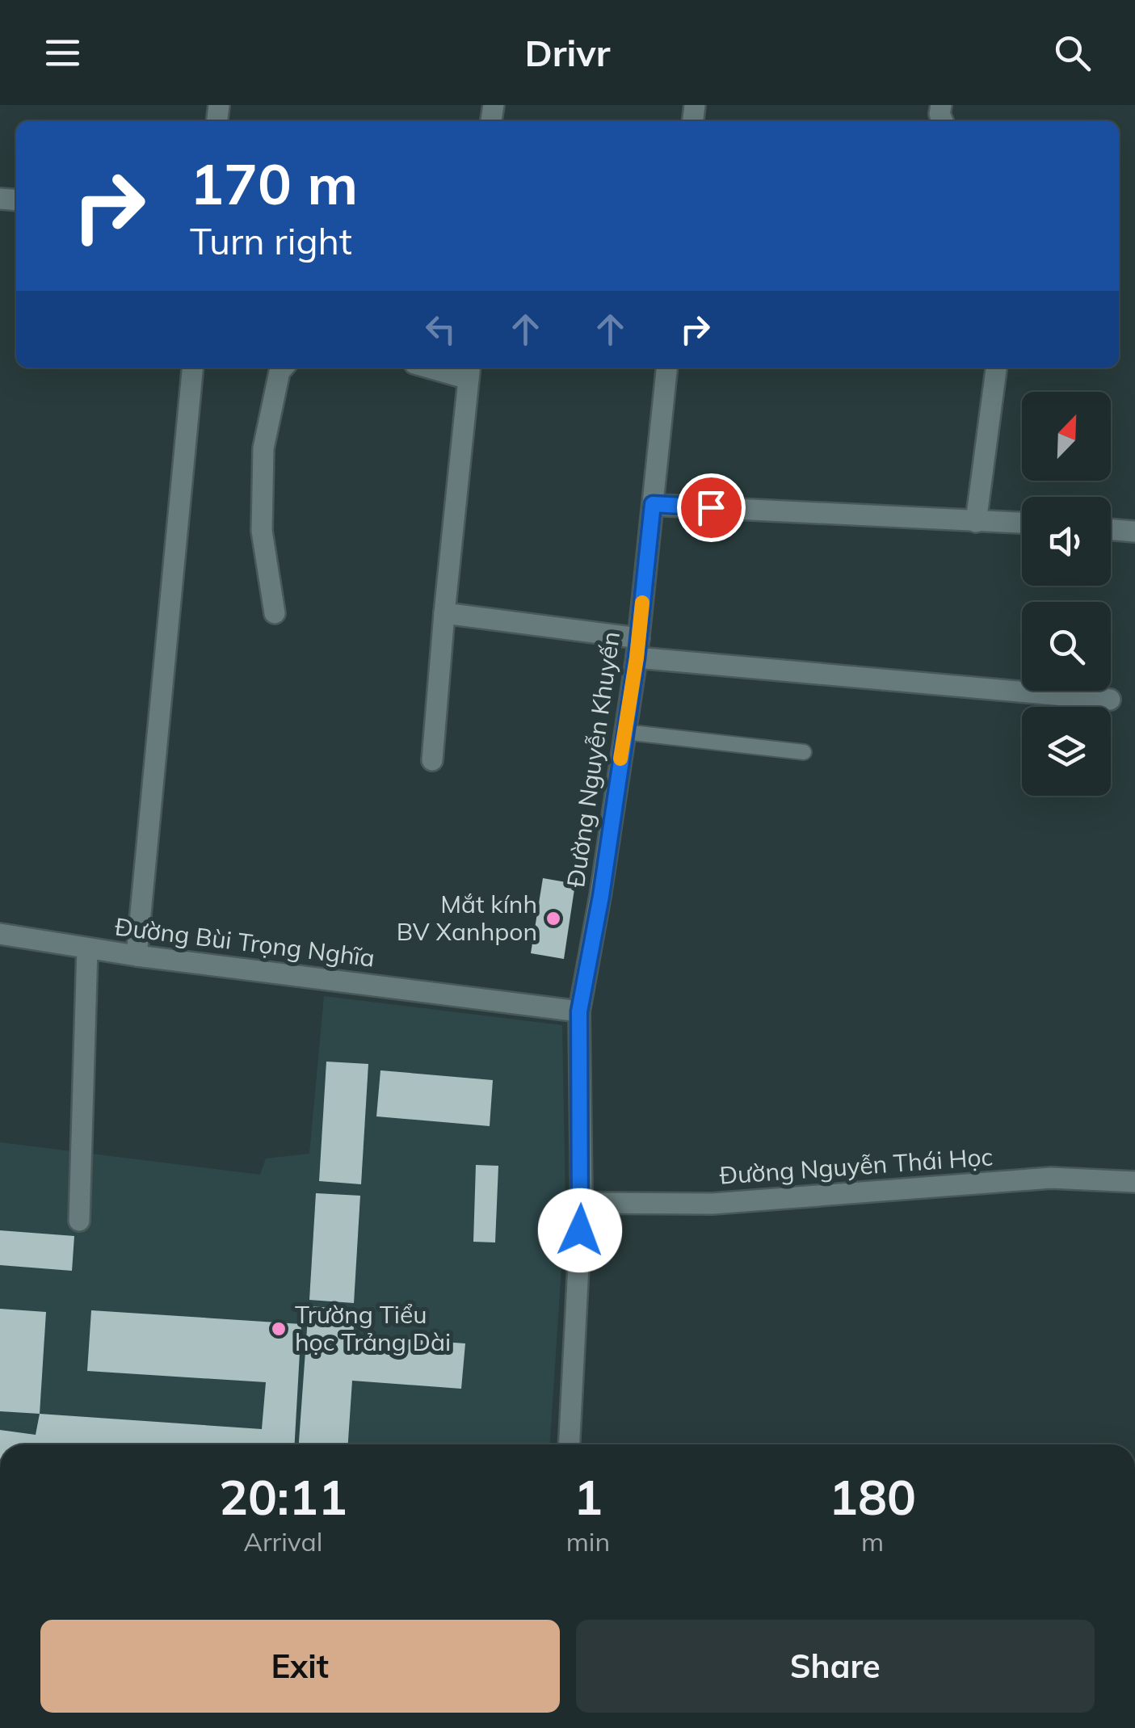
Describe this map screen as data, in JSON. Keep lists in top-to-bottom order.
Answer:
{
  "streets": {
    "street": ["Đường Nguyễn Khuyến", "Đường Bùi Trọng Nghĩa", "Đường Nguyễn Thái Học"]
  },
  "crossings": [
    ["Đường Nguyễn Khuyến", "Đường Bùi Trọng Nghĩa"],
    ["Đường Nguyễn Khuyến", "Đường Nguyễn Thái Học"]
  ],
  "places": ["Mắt kính BV Xanhpon", "Trường Tiểu học Trảng Dài"],
  "north": "top right",
  "page": {
    "header": "Drivr",
    "turn": ["170 m", "Turn right"],
    "eta": [
      "20:11",
      "Arrival",
      "1",
      "min",
      "180",
      "m"
    ],
    "buttons": ["Exit", "Share"]
  }
}
